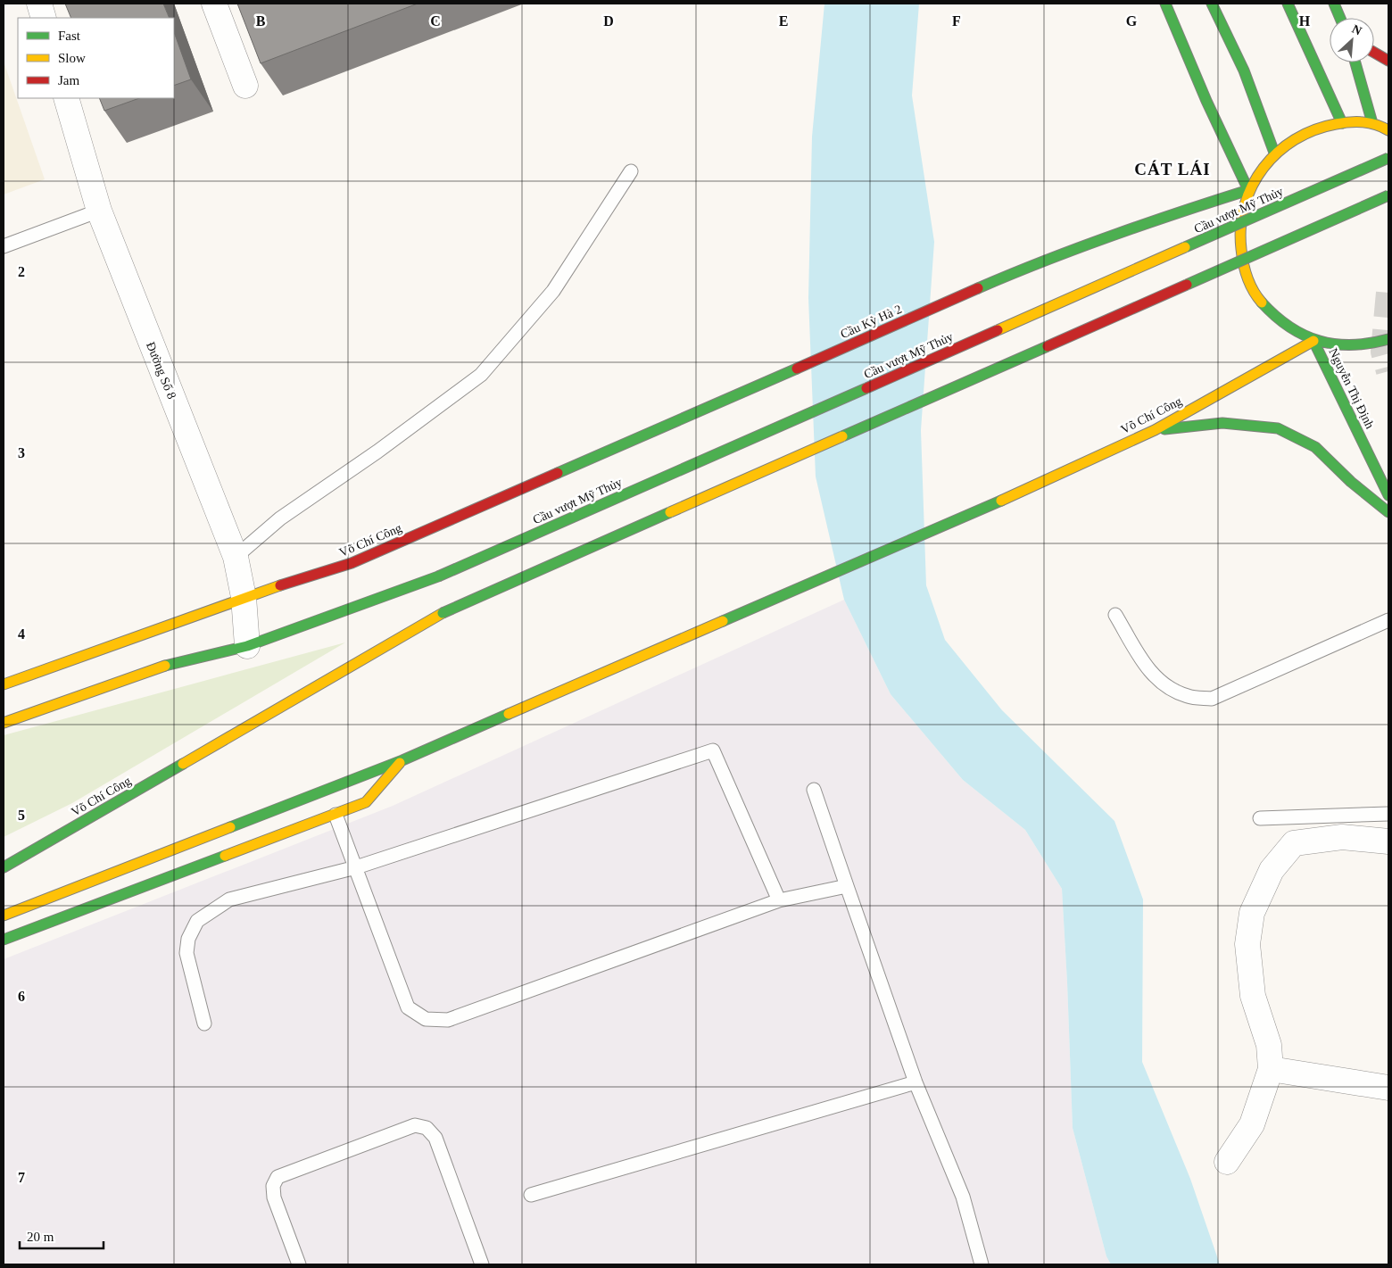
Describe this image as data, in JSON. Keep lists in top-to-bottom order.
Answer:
{
  "streets": {
    "main road": [
      "Cầu vượt Mỹ Thủy",
      "Cầu Kỳ Hà 2",
      "Nguyễn Thị Định",
      "Võ Chí Công"
    ],
    "street": ["Đường Số 8"]
  },
  "crossings": [
    ["Cầu vượt Mỹ Thủy", "Đường Số 8"],
    ["Cầu Kỳ Hà 2", "Võ Chí Công"],
    ["Đường Số 8", "Võ Chí Công"],
    ["Nguyễn Thị Định", "Võ Chí Công"]
  ],
  "districts": ["CÁT LÁI"],
  "legend": ["Fast", "Slow", "Jam"],
  "scale_bar": "20 m",
  "north": "top right",
  "grid": {
    "columns": [
      "B",
      "C",
      "D",
      "E",
      "F",
      "G",
      "H"
    ],
    "rows": [
      "2",
      "3",
      "4",
      "5",
      "6",
      "7"
    ]
  }
}
